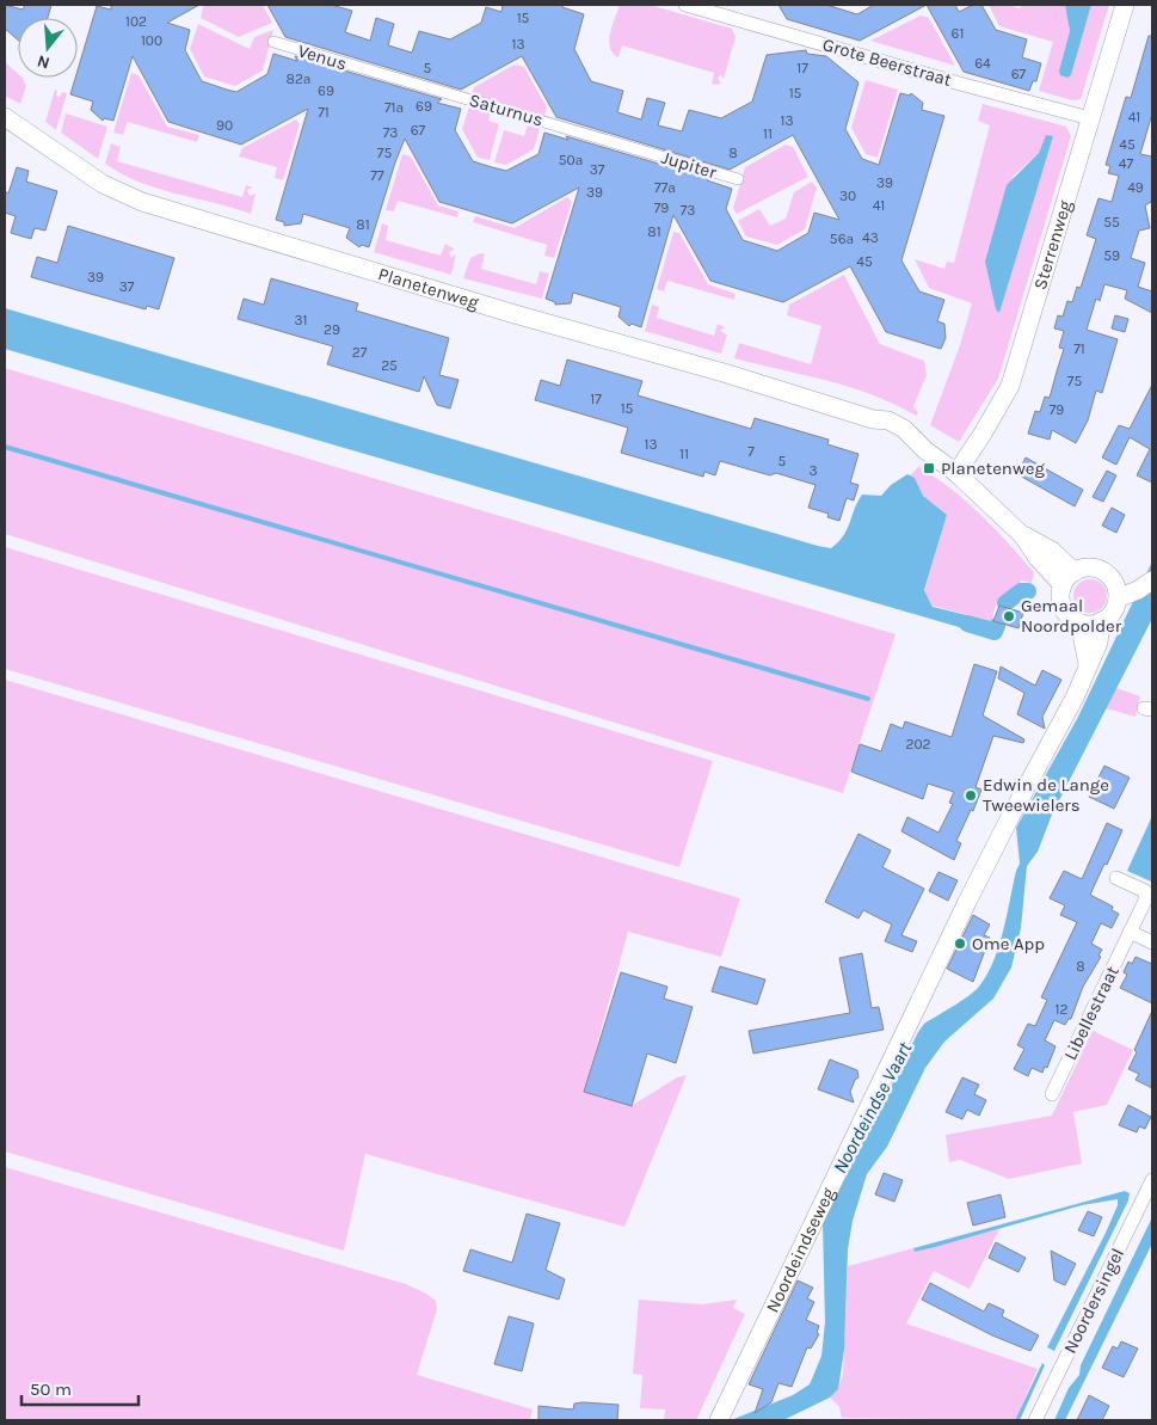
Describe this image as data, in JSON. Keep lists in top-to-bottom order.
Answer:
{
  "streets": {
    "street": [
      "Venus",
      "Grote Beerstraat",
      "Saturnus",
      "Jupiter",
      "Sterrenweg",
      "Planetenweg",
      "Libellestraat",
      "Noordeindseweg",
      "Noordersingel"
    ]
  },
  "crossings": [
    ["Venus", "Saturnus"],
    ["Grote Beerstraat", "Sterrenweg"],
    ["Saturnus", "Jupiter"],
    ["Sterrenweg", "Planetenweg"],
    ["Planetenweg", "Noordeindseweg"]
  ],
  "water": ["Noordeindse Vaart"],
  "places": {
    "transit": ["Planetenweg"],
    "other": ["Gemaal Noordpolder", "Edwin de Lange Tweewielers", "Ome App"]
  },
  "house_numbers": [
    "15",
    "102",
    "61",
    "100",
    "13",
    "64",
    "5",
    "17",
    "67",
    "82a",
    "69",
    "15",
    "69",
    "71a",
    "71",
    "41",
    "13",
    "90",
    "67",
    "73",
    "11",
    "45",
    "75",
    "8",
    "50a",
    "47",
    "37",
    "77",
    "39",
    "77a",
    "49",
    "39",
    "30",
    "41",
    "79",
    "73",
    "55",
    "81",
    "81",
    "43",
    "56a",
    "59",
    "45",
    "39",
    "37",
    "31",
    "29",
    "71",
    "27",
    "25",
    "75",
    "17",
    "15",
    "79",
    "13",
    "7",
    "11",
    "5",
    "3",
    "202",
    "8",
    "12"
  ],
  "scale_bar": "50 m",
  "north": "bottom"
}
